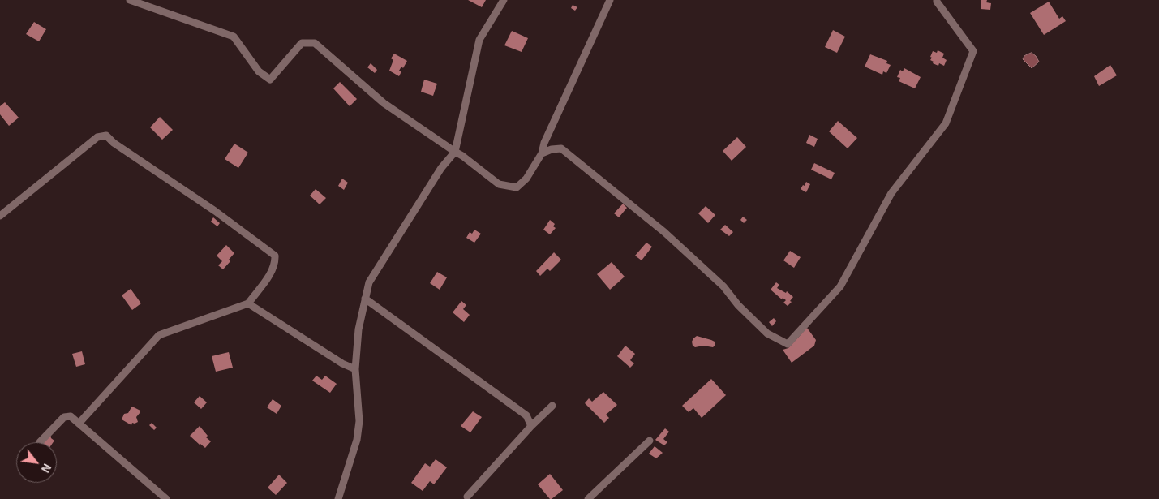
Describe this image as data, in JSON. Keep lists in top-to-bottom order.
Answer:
{
  "north": "bottom right"
}
